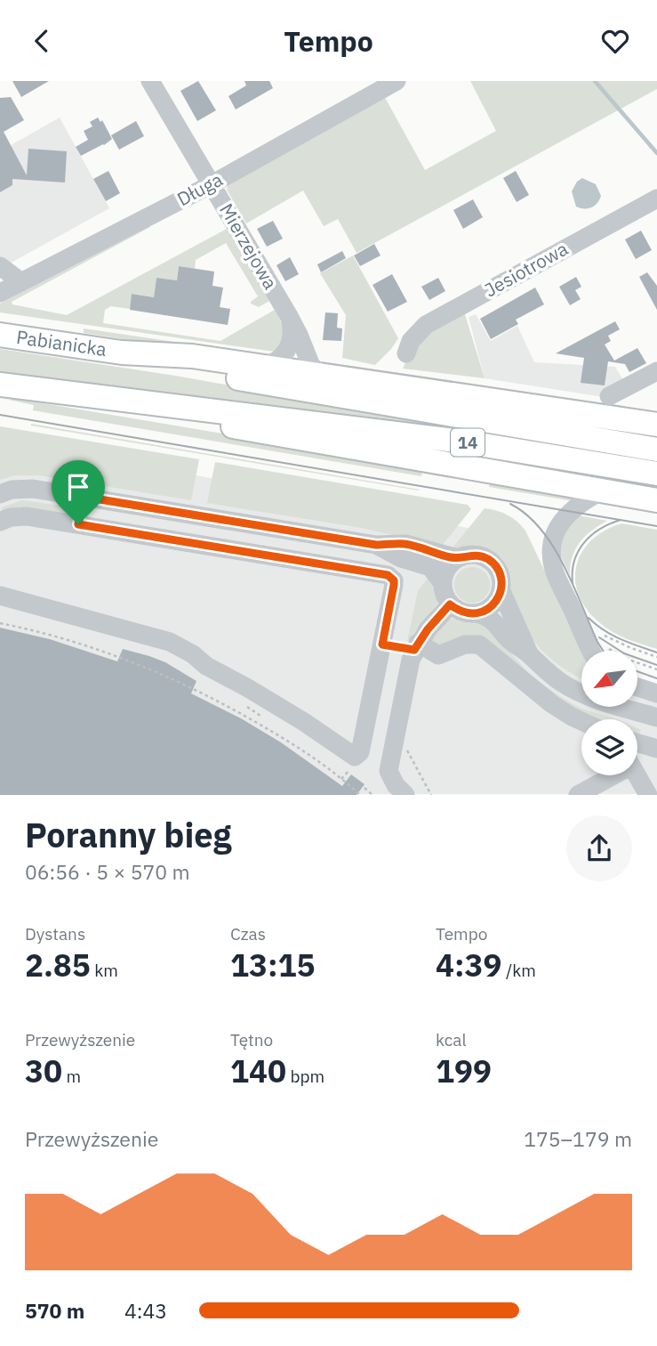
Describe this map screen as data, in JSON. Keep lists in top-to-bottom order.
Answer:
{
  "streets": {
    "main road": ["Pabianicka", "14"],
    "street": ["Długa", "Mierzejowa", "Jesiotrowa"]
  },
  "crossings": [
    ["Długa", "Mierzejowa"],
    ["Pabianicka", "14"]
  ],
  "north": "bottom left",
  "page": {
    "header": "Tempo",
    "heading": ["Poranny bieg", "06:56 · 5 × 570 m"],
    "stats": [
      ["Dystans", "2.85 km"],
      ["Czas", "13:15"],
      ["Tempo", "4:39 /km"],
      ["Przewyższenie", "30 m"],
      ["Tętno", "140 bpm"],
      ["kcal", "199"]
    ],
    "chart": ["Przewyższenie", "175–179 m"],
    "list": [
      {
        "name": "570 m",
        "note": "4:43"
      }
    ]
  }
}
